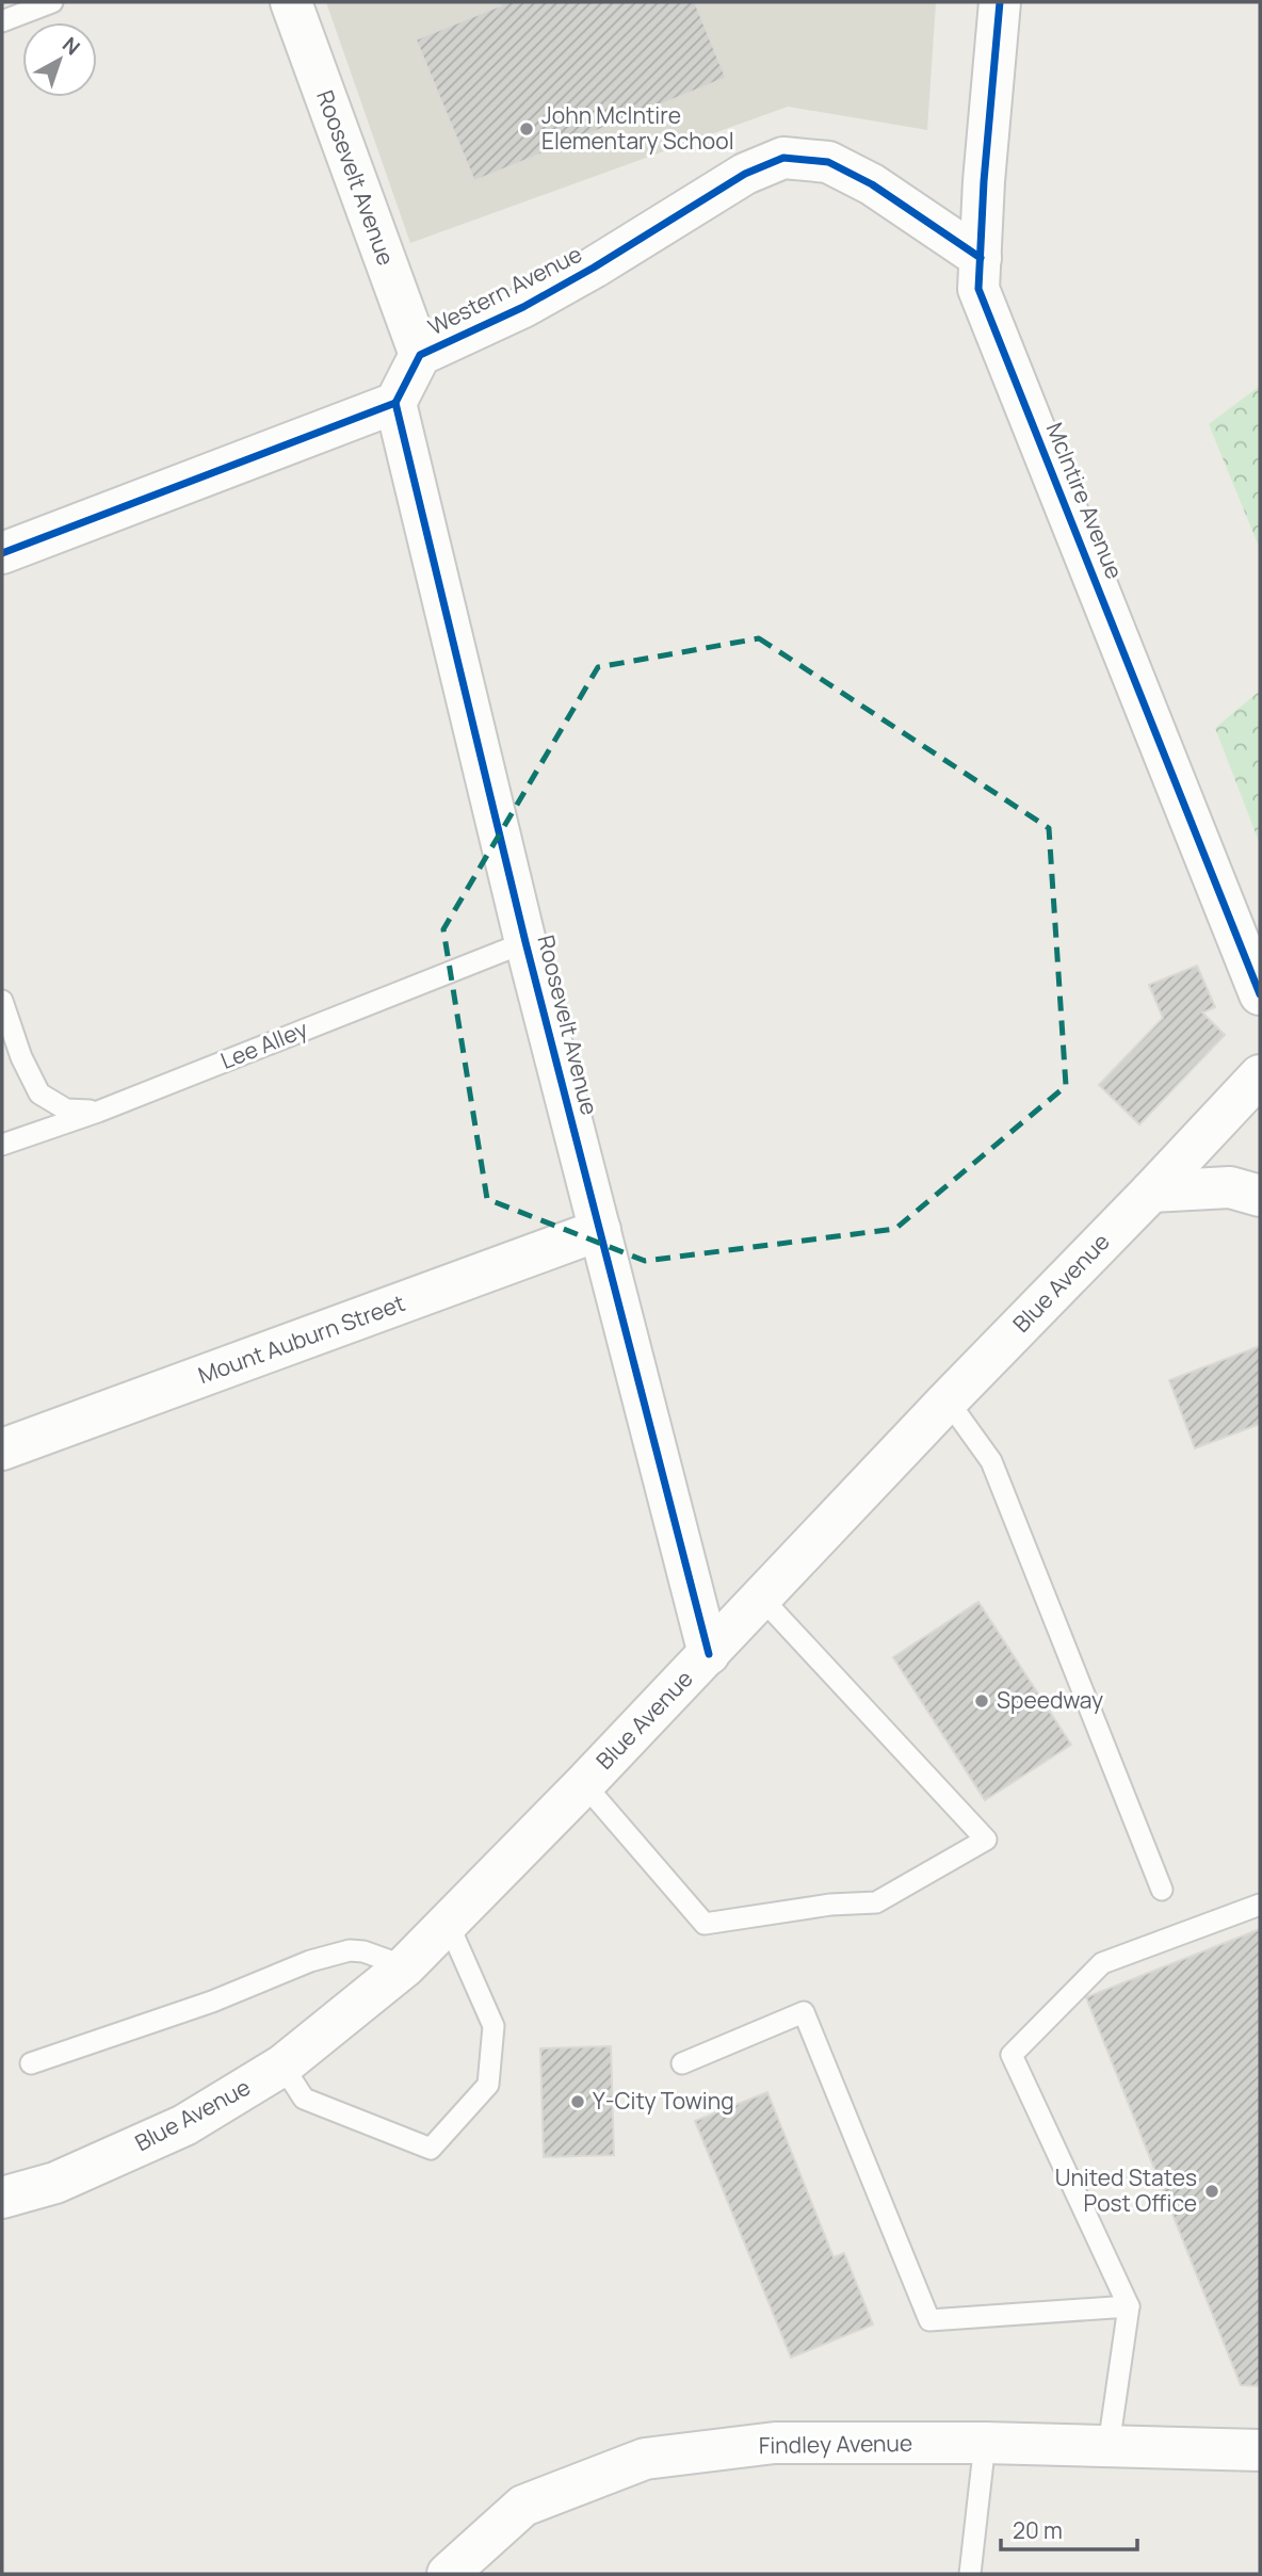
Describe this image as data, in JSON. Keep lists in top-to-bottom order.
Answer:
{
  "streets": {
    "street": [
      "Roosevelt Avenue",
      "Western Avenue",
      "McIntire Avenue",
      "Blue Avenue",
      "Mount Auburn Street",
      "Findley Avenue"
    ],
    "lane": ["Lee Alley"]
  },
  "crossings": [
    ["Roosevelt Avenue", "Western Avenue"],
    ["Roosevelt Avenue", "Lee Alley"],
    ["Roosevelt Avenue", "Blue Avenue"],
    ["Roosevelt Avenue", "Mount Auburn Street"],
    ["Western Avenue", "McIntire Avenue"]
  ],
  "places": [
    "John McIntire Elementary School",
    "Speedway",
    "Y-City Towing",
    "United States Post Office"
  ],
  "scale_bar": "20 m",
  "north": "top right"
}
